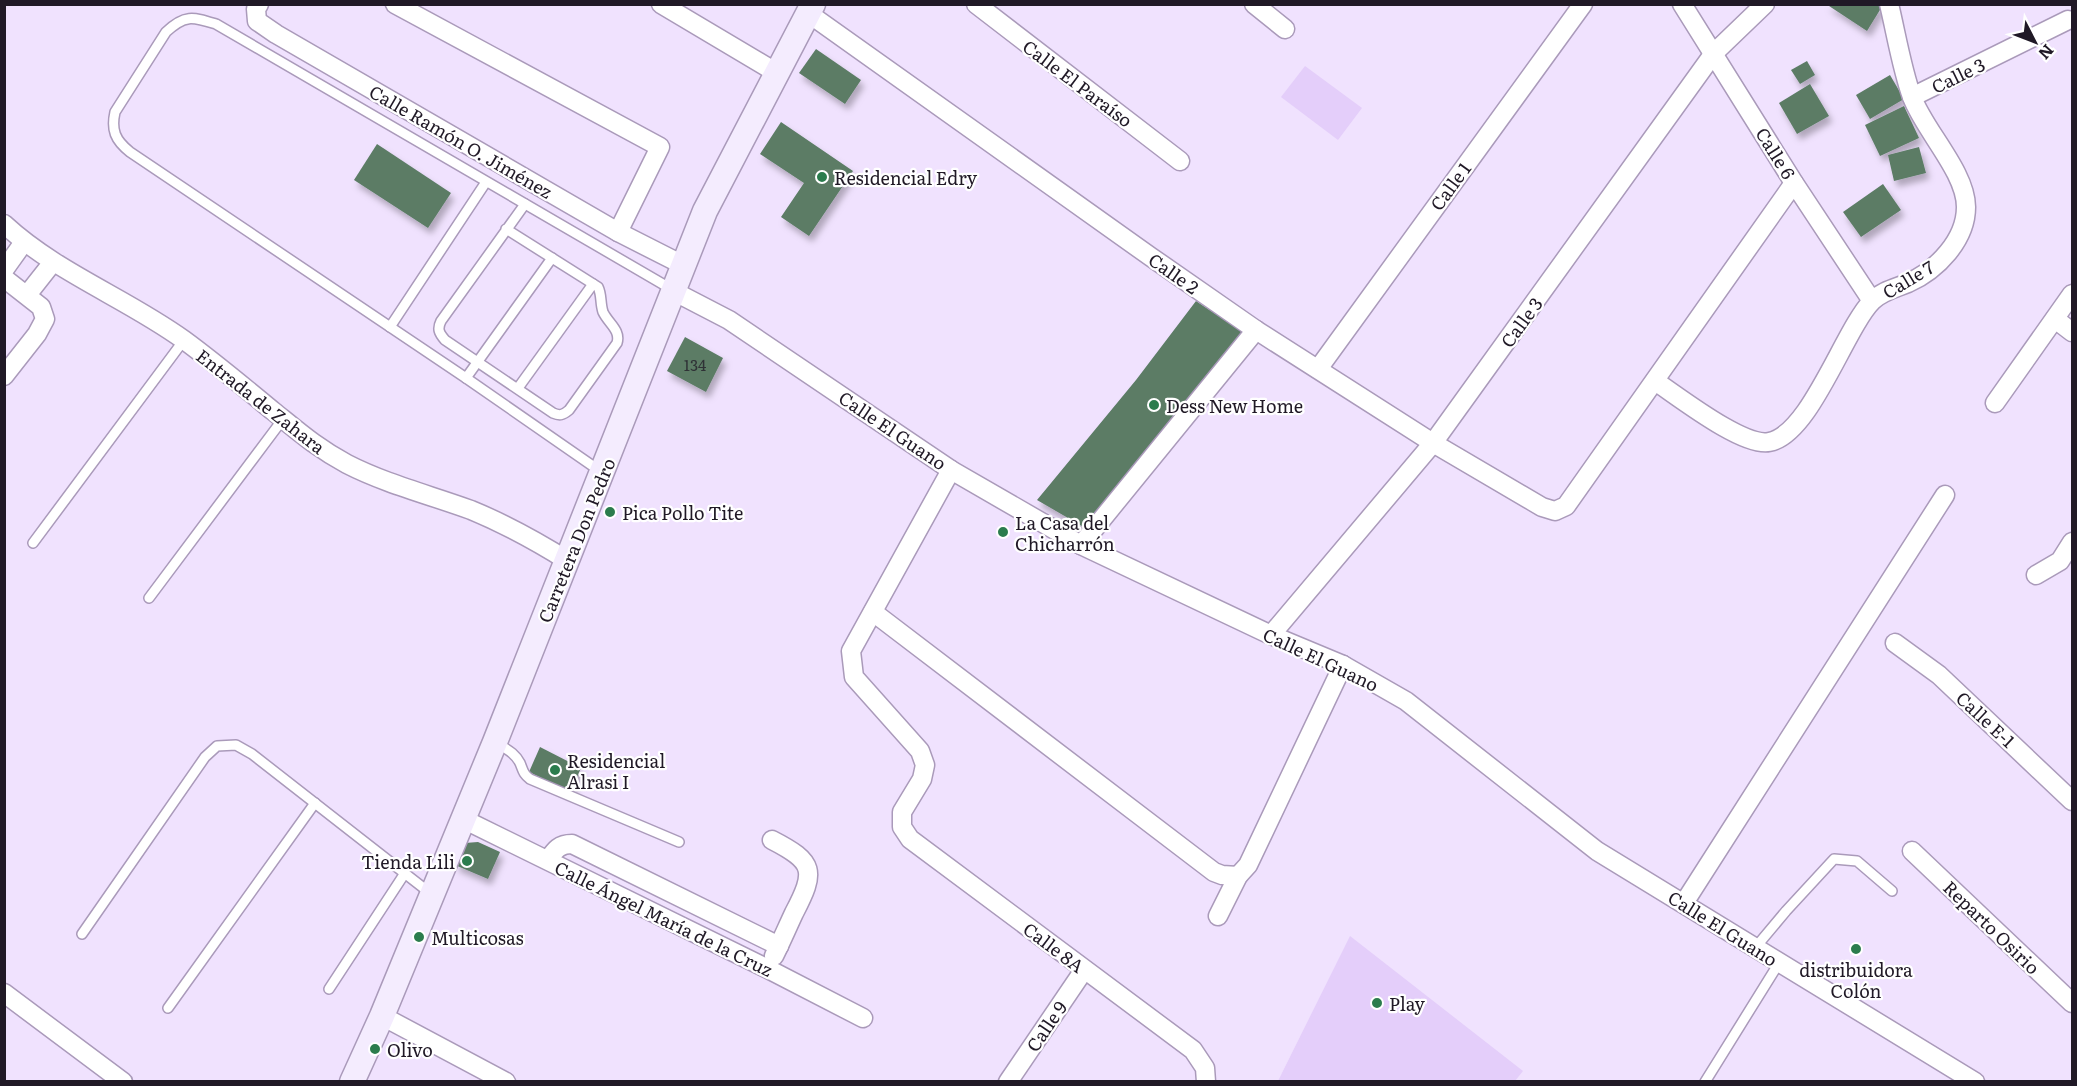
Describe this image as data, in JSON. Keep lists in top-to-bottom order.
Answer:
{
  "streets": {
    "street": [
      "Calle 3",
      "Calle El Paraíso",
      "Calle Ramón O. Jiménez",
      "Calle 6",
      "Calle 1",
      "Calle 2",
      "Calle 7",
      "Entrada de Zahara",
      "Calle El Guano",
      "Carretera Don Pedro",
      "Calle E-1",
      "Calle Ángel María de la Cruz",
      "Reparto Osirio",
      "Calle 8A",
      "Calle 9"
    ]
  },
  "crossings": [
    ["Calle 3", "Calle 6"],
    ["Calle 3", "Calle 2"],
    ["Calle 3", "Calle 7"],
    ["Calle 3", "Calle El Guano"],
    ["Calle Ramón O. Jiménez", "Carretera Don Pedro"],
    ["Calle 6", "Calle 7"],
    ["Calle 1", "Calle 2"],
    ["Calle 2", "Calle 7"],
    ["Calle 2", "Carretera Don Pedro"],
    ["Entrada de Zahara", "Carretera Don Pedro"],
    ["Calle El Guano", "Carretera Don Pedro"],
    ["Carretera Don Pedro", "Calle Ángel María de la Cruz"],
    ["Calle 8A", "Calle 9"]
  ],
  "places": [
    "Residencial Edry",
    "Dess New Home",
    "Pica Pollo Tite",
    "La Casa del Chicharrón",
    "Residencial Alrasi I",
    "Tienda Lili",
    "Multicosas",
    "distribuidora Colón",
    "Play",
    "Olivo"
  ],
  "house_numbers": ["134"],
  "north": "bottom right"
}
